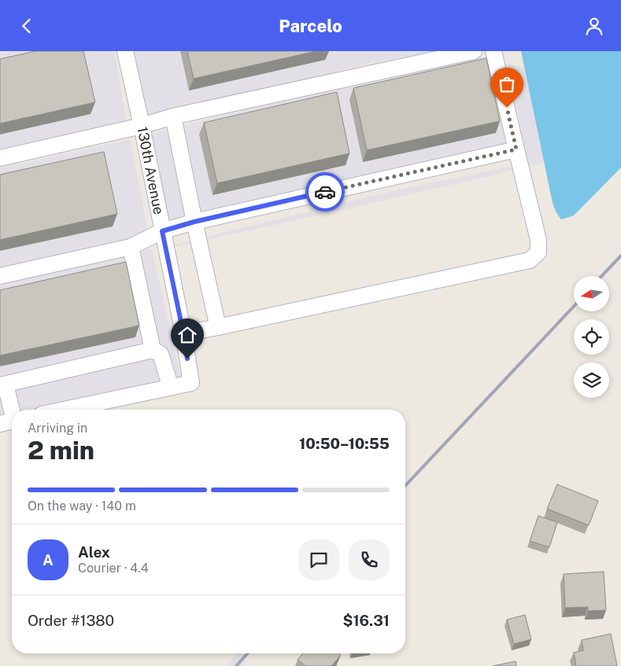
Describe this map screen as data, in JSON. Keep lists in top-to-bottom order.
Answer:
{
  "streets": {
    "street": ["130th Avenue"]
  },
  "north": "left",
  "page": {
    "header": "Parcelo",
    "heading": ["2 min", "Arriving in", "10:50–10:55"],
    "panel": [
      "Alex",
      "Courier · 4.4",
      "Order #1380",
      "$16.31"
    ],
    "bar": "On the way · 140 m",
    "round": "A"
  }
}
